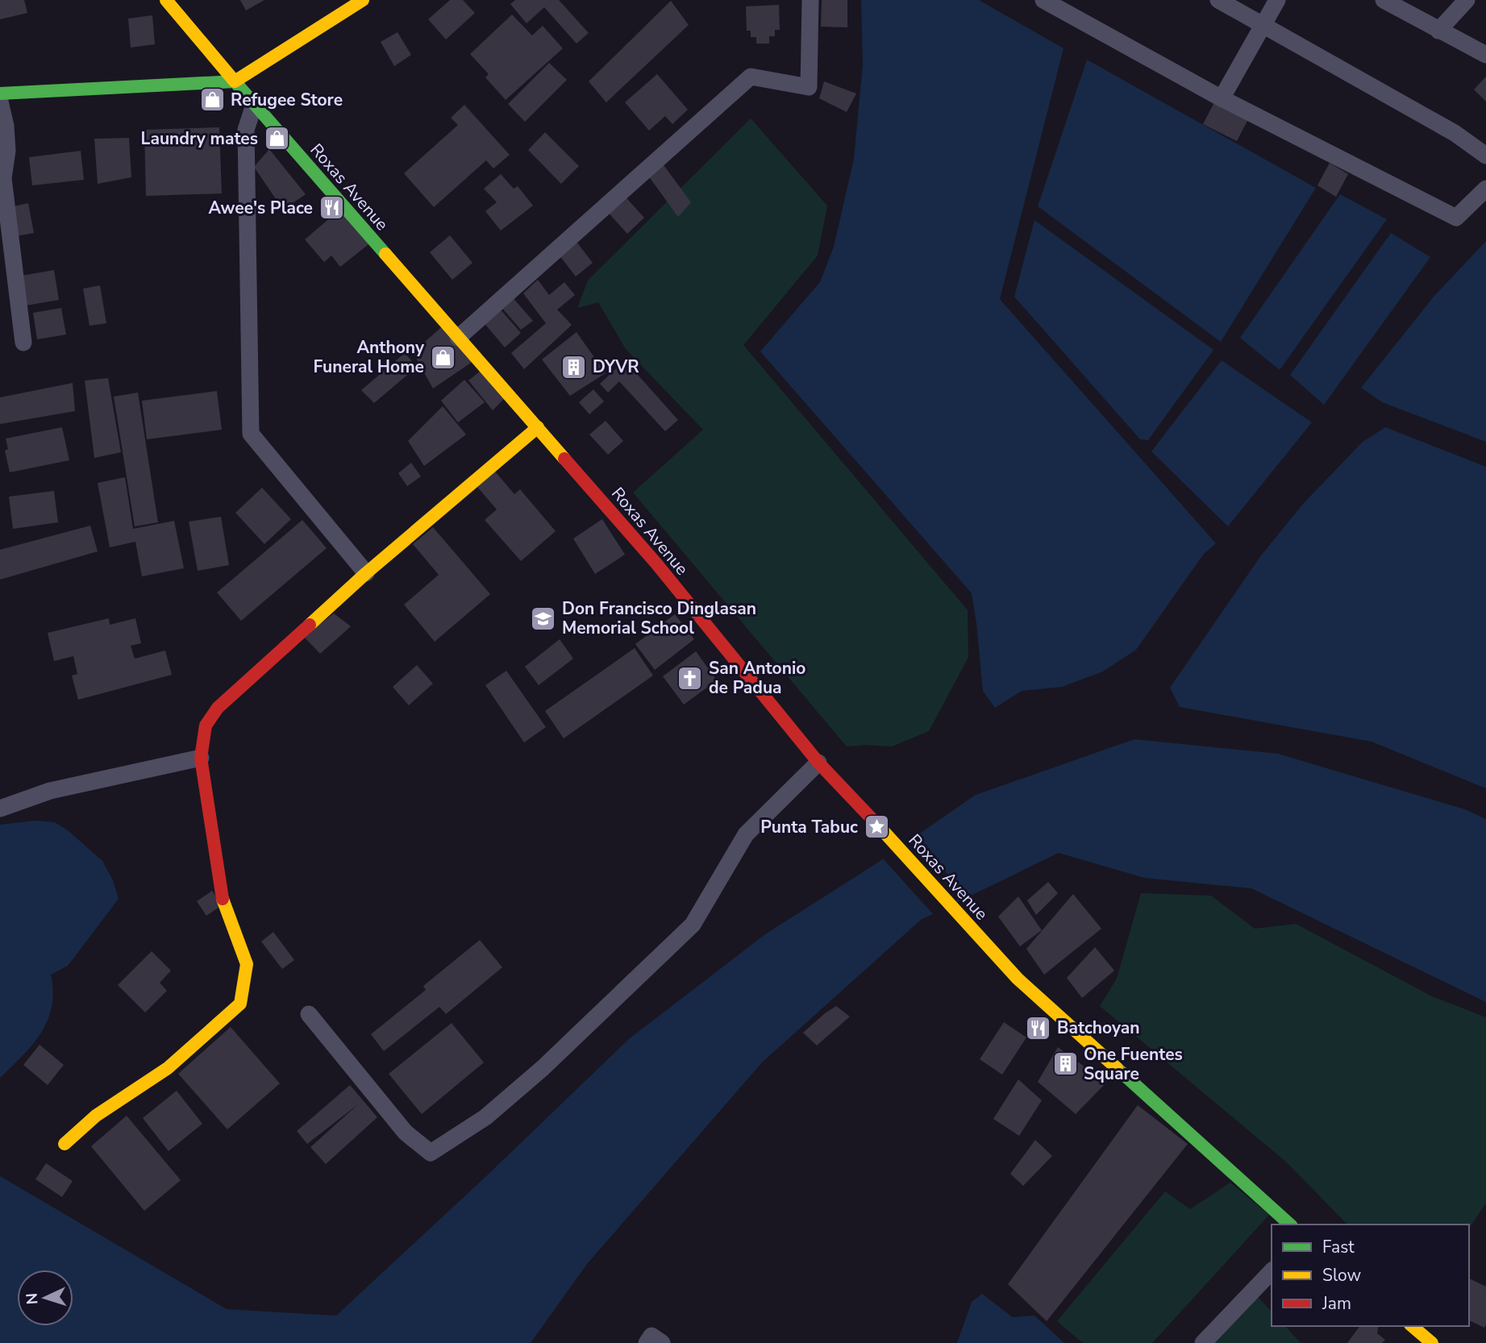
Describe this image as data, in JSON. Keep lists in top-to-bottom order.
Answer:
{
  "streets": {
    "main road": ["Roxas Avenue"]
  },
  "places": {
    "shop": ["Refugee Store", "Laundry mates", "Anthony Funeral Home"],
    "restaurant": ["Awee's Place", "Batchoyan"],
    "building": ["DYVR", "One Fuentes Square"],
    "school or university": ["Don Francisco Dinglasan Memorial School"],
    "church": ["San Antonio de Padua"],
    "place": ["Punta Tabuc"]
  },
  "legend": ["Fast", "Slow", "Jam"],
  "north": "left"
}
